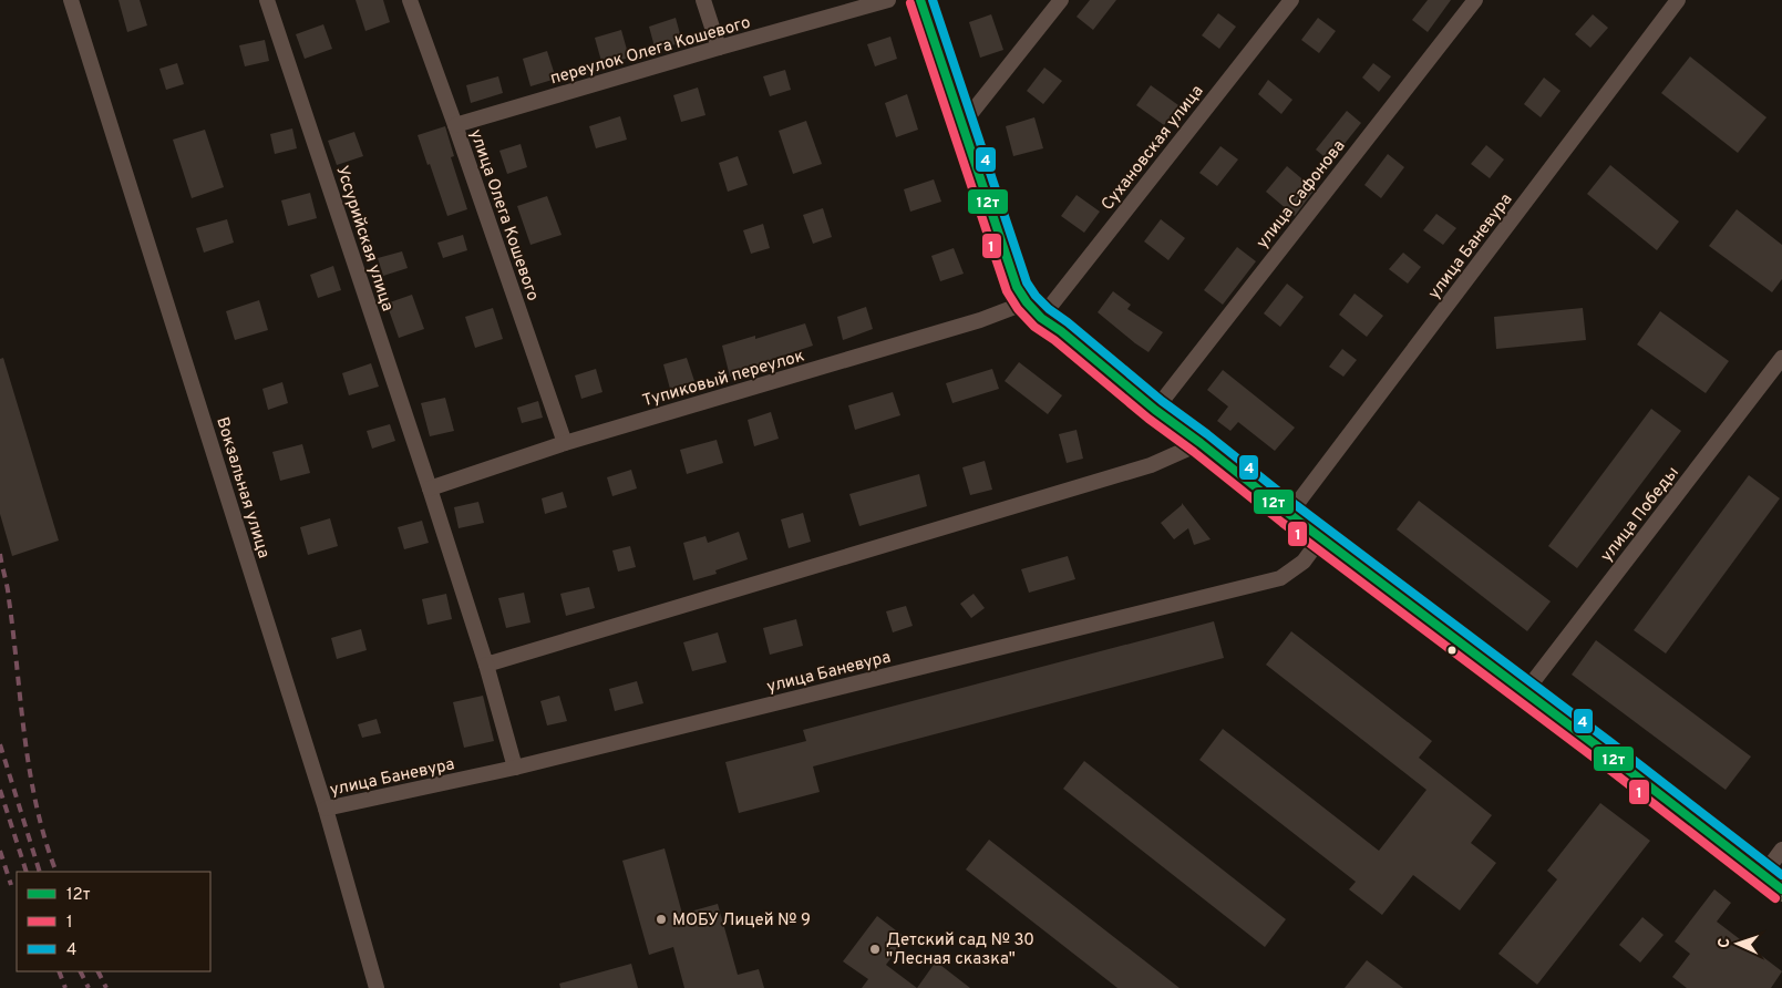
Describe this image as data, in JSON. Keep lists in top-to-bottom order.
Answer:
{
  "streets": {
    "street": [
      "переулок Олега Кошевого",
      "Сухановская улица",
      "улица Сафонова",
      "улица Олега Кошевого",
      "Уссурийская улица",
      "улица Баневура",
      "Тупиковый переулок",
      "Вокзальная улица",
      "улица Победы"
    ]
  },
  "crossings": [
    ["переулок Олега Кошевого", "улица Олега Кошевого"],
    ["Сухановская улица", "Тупиковый переулок"],
    ["улица Олега Кошевого", "Тупиковый переулок"],
    ["Уссурийская улица", "улица Баневура"],
    ["Уссурийская улица", "Тупиковый переулок"],
    ["улица Баневура", "Вокзальная улица"]
  ],
  "places": ["МОБУ Лицей № 9", "Детский сад № 30 \"Лесная сказка\""],
  "lines": ["transit line 12т", "transit line 4", "transit line 1"],
  "legend": ["12т", "1", "4"],
  "north": "left"
}
